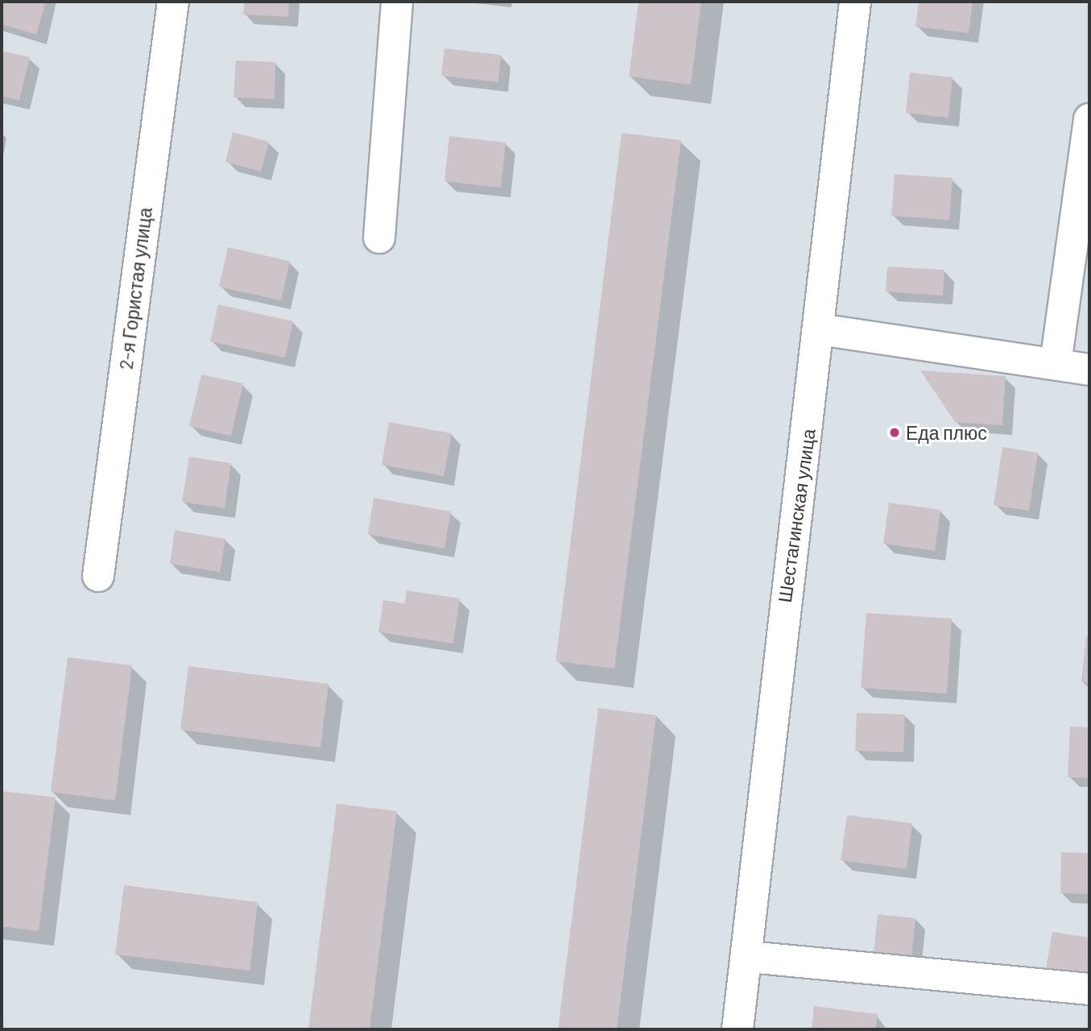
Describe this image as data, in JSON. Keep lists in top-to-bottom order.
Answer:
{
  "streets": {
    "street": ["2-я Гористая улица", "Шестагинская улица"]
  },
  "places": ["Еда плюс"]
}
